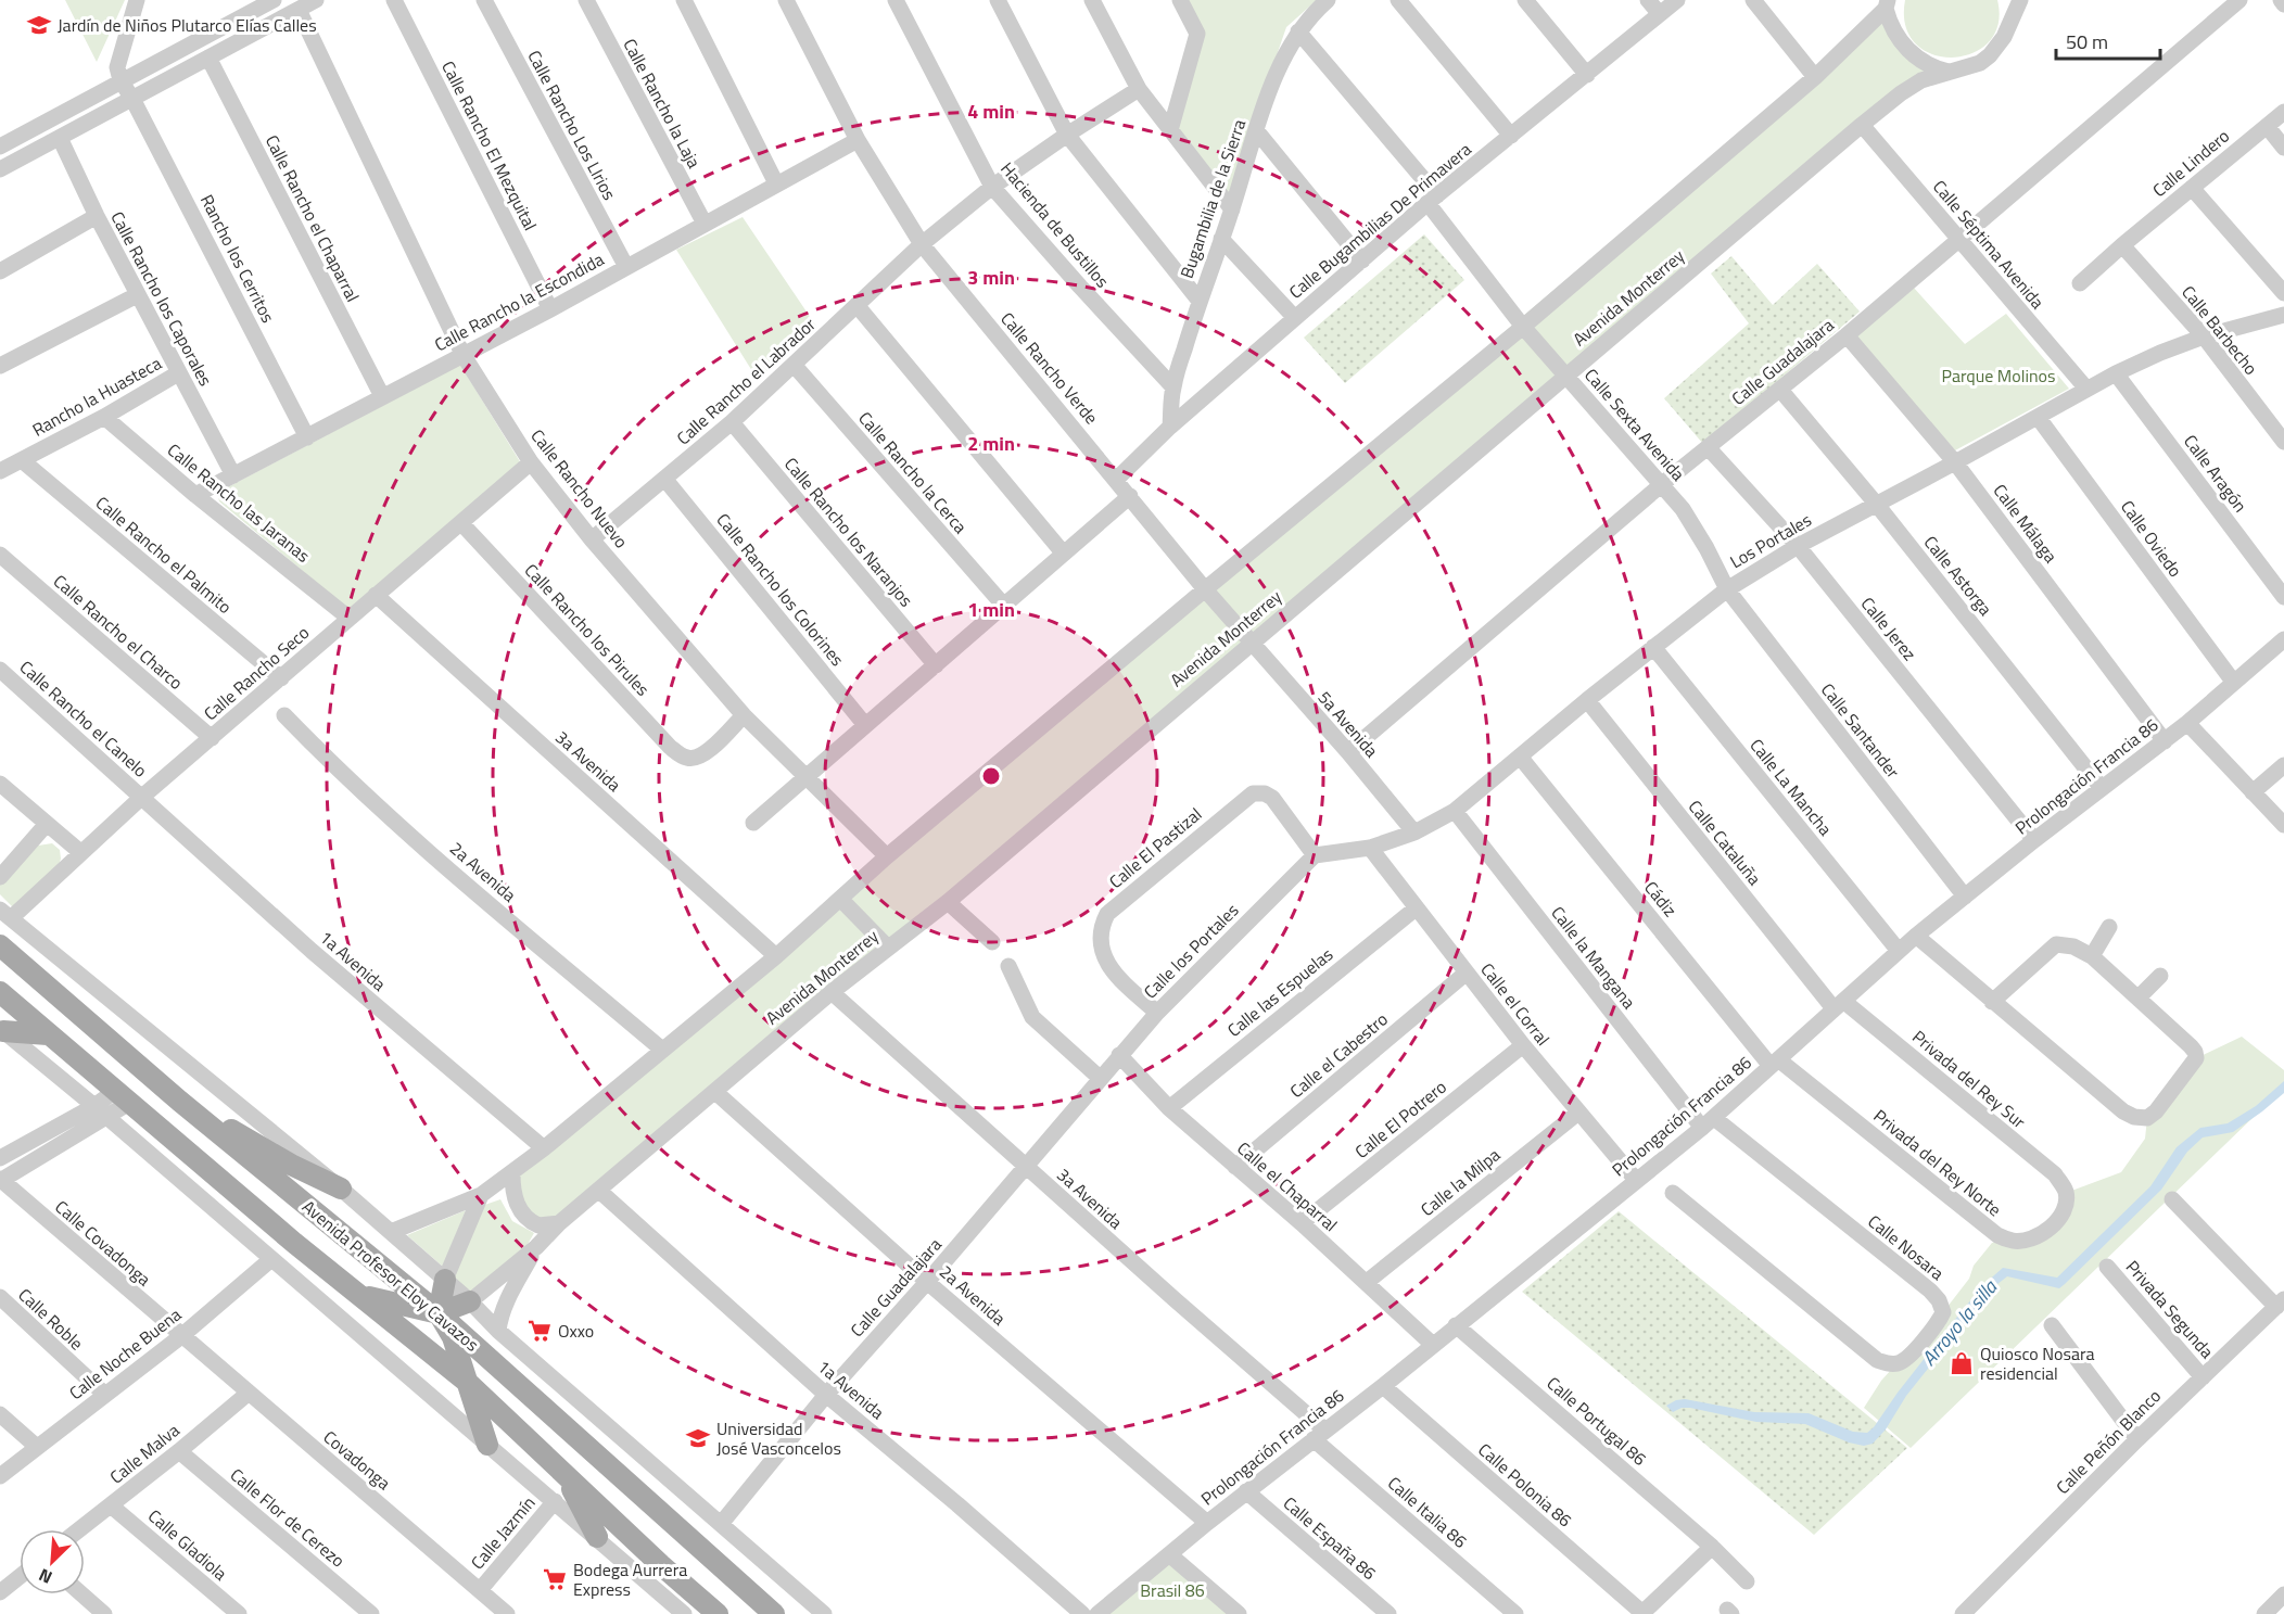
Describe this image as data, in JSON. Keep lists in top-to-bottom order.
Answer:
{
  "streets": {
    "main road": ["Avenida Profesor Eloy Cavazos"],
    "street": [
      "Calle Rancho la Laja",
      "Calle Rancho Los LIrios",
      "Calle Rancho El Mezquital",
      "Calle Lindero",
      "Bugambilia de la Sierra",
      "Calle Rancho el Chaparral",
      "Calle Bugambilias De Primavera",
      "Hacienda de Bustillos",
      "Calle Séptima Avenida",
      "Rancho los Cerritos",
      "Avenida Monterrey",
      "Calle Rancho los Caporales",
      "Calle Rancho la Escondida",
      "Calle Barbecho",
      "Calle Guadalajara",
      "Calle Rancho Verde",
      "Calle Rancho el Labrador",
      "Rancho la Huasteca",
      "Calle Sexta Avenida",
      "Calle Rancho la Cerca",
      "Calle Aragón",
      "Calle Rancho Nuevo",
      "Calle Rancho las Jaranas",
      "Calle Málaga",
      "Calle Rancho los Naranjos",
      "Calle Oviedo",
      "Los Portales",
      "Calle Rancho el Palmito",
      "Calle Astorga",
      "Calle Rancho los Colorines",
      "Calle Jerez",
      "Calle Rancho los Pirules",
      "Calle Rancho el Charco",
      "Calle Rancho Seco",
      "Calle Rancho el Canelo",
      "5a Avenida",
      "Calle Santander",
      "3a Avenida",
      "Prolongación Francia 86",
      "Calle La Mancha",
      "Calle Cataluña",
      "Calle El Pastizal",
      "2a Avenida",
      "Cádiz",
      "Calle los Portales",
      "Calle la Mangana",
      "1a Avenida",
      "Calle las Espuelas",
      "Calle el Corral",
      "Calle el Cabestro",
      "Privada del Rey Sur",
      "Calle El Potrero",
      "Privada del Rey Norte",
      "Calle la Milpa",
      "Calle el Chaparral",
      "Calle Covadonga",
      "Calle Nosara",
      "Privada Segunda",
      "Calle Roble",
      "Calle Noche Buena",
      "Calle Portugal 86",
      "Calle Peñón Blanco",
      "Calle Malva",
      "Covadonga",
      "Calle Polonia 86",
      "Calle Italia 86",
      "Calle Flor de Cerezo",
      "Calle Jazmín",
      "Calle España 86",
      "Calle Gladiola"
    ]
  },
  "crossings": [
    ["Calle Rancho la Laja", "Calle Rancho la Escondida"],
    ["Calle Rancho Los LIrios", "Calle Rancho la Escondida"],
    ["Calle Rancho El Mezquital", "Calle Rancho la Escondida"],
    ["Calle Lindero", "Calle Barbecho"],
    ["Bugambilia de la Sierra", "Calle Bugambilias De Primavera"],
    ["Bugambilia de la Sierra", "Hacienda de Bustillos"],
    ["Bugambilia de la Sierra", "Calle Sexta Avenida"],
    ["Calle Rancho el Chaparral", "Calle Rancho la Escondida"],
    ["Calle Bugambilias De Primavera", "Calle Rancho Verde"],
    ["Calle Bugambilias De Primavera", "Calle Sexta Avenida"],
    ["Hacienda de Bustillos", "Calle Rancho el Labrador"],
    ["Calle Séptima Avenida", "Avenida Monterrey"],
    ["Calle Séptima Avenida", "Calle Guadalajara"],
    ["Calle Séptima Avenida", "Los Portales"],
    ["Rancho los Cerritos", "Calle Rancho la Escondida"],
    ["Avenida Monterrey", "Calle Rancho Verde"],
    ["Avenida Monterrey", "Calle Sexta Avenida"],
    ["Avenida Monterrey", "5a Avenida"],
    ["Avenida Monterrey", "3a Avenida"],
    ["Avenida Monterrey", "2a Avenida"],
    ["Avenida Monterrey", "1a Avenida"],
    ["Calle Rancho los Caporales", "Calle Rancho la Escondida"],
    ["Calle Rancho los Caporales", "Rancho la Huasteca"],
    ["Calle Rancho la Escondida", "Calle Rancho Verde"],
    ["Calle Rancho la Escondida", "Calle Rancho Nuevo"],
    ["Calle Rancho la Escondida", "Calle Rancho las Jaranas"],
    ["Calle Barbecho", "Los Portales"],
    ["Calle Guadalajara", "Calle Sexta Avenida"],
    ["Calle Guadalajara", "Calle Málaga"],
    ["Calle Guadalajara", "Calle Astorga"],
    ["Calle Guadalajara", "Calle Jerez"],
    ["Calle Guadalajara", "5a Avenida"],
    ["Calle Guadalajara", "3a Avenida"],
    ["Calle Guadalajara", "2a Avenida"],
    ["Calle Guadalajara", "Calle los Portales"],
    ["Calle Guadalajara", "1a Avenida"],
    ["Calle Rancho Verde", "Calle Rancho el Labrador"],
    ["Calle Rancho Verde", "5a Avenida"],
    ["Calle Rancho el Labrador", "Calle Rancho la Cerca"],
    ["Calle Rancho el Labrador", "Calle Rancho Nuevo"],
    ["Calle Rancho el Labrador", "Calle Rancho los Naranjos"],
    ["Calle Rancho el Labrador", "Calle Rancho los Colorines"],
    ["Rancho la Huasteca", "Calle Rancho las Jaranas"],
    ["Rancho la Huasteca", "Calle Rancho el Palmito"],
    ["Calle Sexta Avenida", "Los Portales"],
    ["Calle Sexta Avenida", "Calle Santander"],
    ["Calle Aragón", "Los Portales"],
    ["Calle Rancho Nuevo", "Calle Rancho los Pirules"],
    ["Calle Rancho Nuevo", "Calle Rancho Seco"],
    ["Calle Rancho las Jaranas", "Calle Rancho Seco"],
    ["Calle Málaga", "Los Portales"],
    ["Calle Málaga", "Prolongación Francia 86"],
    ["Calle Oviedo", "Los Portales"],
    ["Calle Oviedo", "Prolongación Francia 86"],
    ["Los Portales", "Calle Astorga"],
    ["Los Portales", "Calle Jerez"],
    ["Los Portales", "5a Avenida"],
    ["Los Portales", "Calle Santander"],
    ["Los Portales", "Calle La Mancha"],
    ["Los Portales", "Calle Cataluña"],
    ["Los Portales", "Calle El Pastizal"],
    ["Los Portales", "Cádiz"],
    ["Los Portales", "Calle los Portales"],
    ["Los Portales", "Calle la Mangana"],
    ["Los Portales", "Calle el Corral"],
    ["Calle Rancho el Palmito", "Calle Rancho Seco"],
    ["Calle Astorga", "Prolongación Francia 86"],
    ["Calle Jerez", "Prolongación Francia 86"],
    ["Calle Rancho los Pirules", "Calle Rancho Seco"],
    ["Calle Rancho el Charco", "Calle Rancho Seco"],
    ["Calle Rancho Seco", "Calle Rancho el Canelo"],
    ["Calle Rancho Seco", "3a Avenida"],
    ["Calle Rancho Seco", "1a Avenida"],
    ["Calle Rancho el Canelo", "1a Avenida"],
    ["Calle Santander", "Prolongación Francia 86"],
    ["3a Avenida", "Prolongación Francia 86"],
    ["3a Avenida", "Calle Italia 86"],
    ["Prolongación Francia 86", "Calle La Mancha"],
    ["Prolongación Francia 86", "Calle Cataluña"],
    ["Prolongación Francia 86", "2a Avenida"],
    ["Prolongación Francia 86", "Cádiz"],
    ["Prolongación Francia 86", "Calle la Mangana"],
    ["Prolongación Francia 86", "Calle el Corral"],
    ["Prolongación Francia 86", "Privada del Rey Sur"],
    ["Prolongación Francia 86", "Privada del Rey Norte"],
    ["Prolongación Francia 86", "Calle el Chaparral"],
    ["Prolongación Francia 86", "Calle Nosara"],
    ["Prolongación Francia 86", "Calle Portugal 86"],
    ["Prolongación Francia 86", "Calle Polonia 86"],
    ["Prolongación Francia 86", "Calle Italia 86"],
    ["Prolongación Francia 86", "Calle España 86"],
    ["Calle Cataluña", "Privada del Rey Sur"],
    ["Calle El Pastizal", "Calle los Portales"],
    ["Cádiz", "Privada del Rey Norte"],
    ["Calle los Portales", "Calle el Chaparral"],
    ["Calle la Mangana", "Calle Nosara"],
    ["Calle las Espuelas", "Calle el Corral"],
    ["Calle las Espuelas", "Calle el Chaparral"],
    ["Calle el Corral", "Calle el Cabestro"],
    ["Calle el Corral", "Calle El Potrero"],
    ["Calle el Corral", "Calle la Milpa"],
    ["Calle el Cabestro", "Calle el Chaparral"],
    ["Privada del Rey Sur", "Privada del Rey Norte"],
    ["Calle El Potrero", "Calle el Chaparral"],
    ["Calle la Milpa", "Calle el Chaparral"],
    ["Calle Covadonga", "Calle Noche Buena"],
    ["Calle Covadonga", "Covadonga"],
    ["Privada Segunda", "Calle Peñón Blanco"],
    ["Calle Roble", "Calle Noche Buena"],
    ["Calle Noche Buena", "Covadonga"],
    ["Calle Malva", "Covadonga"],
    ["Calle Malva", "Calle Flor de Cerezo"],
    ["Calle Malva", "Calle Gladiola"],
    ["Covadonga", "Calle Jazmín"]
  ],
  "water": ["Arroyo la silla"],
  "parks": ["Parque Molinos", "Brasil 86"],
  "places": {
    "school or university": ["Jardín de Niños Plutarco Elías Calles", "Universidad José Vasconcelos"],
    "supermarket": ["Oxxo", "Bodega Aurrera Express"],
    "shop": ["Quiosco Nosara residencial"]
  },
  "scale_bar": "50 m",
  "north": "bottom left",
  "rings": [
    "4 min",
    "3 min",
    "2 min",
    "1 min"
  ]
}
